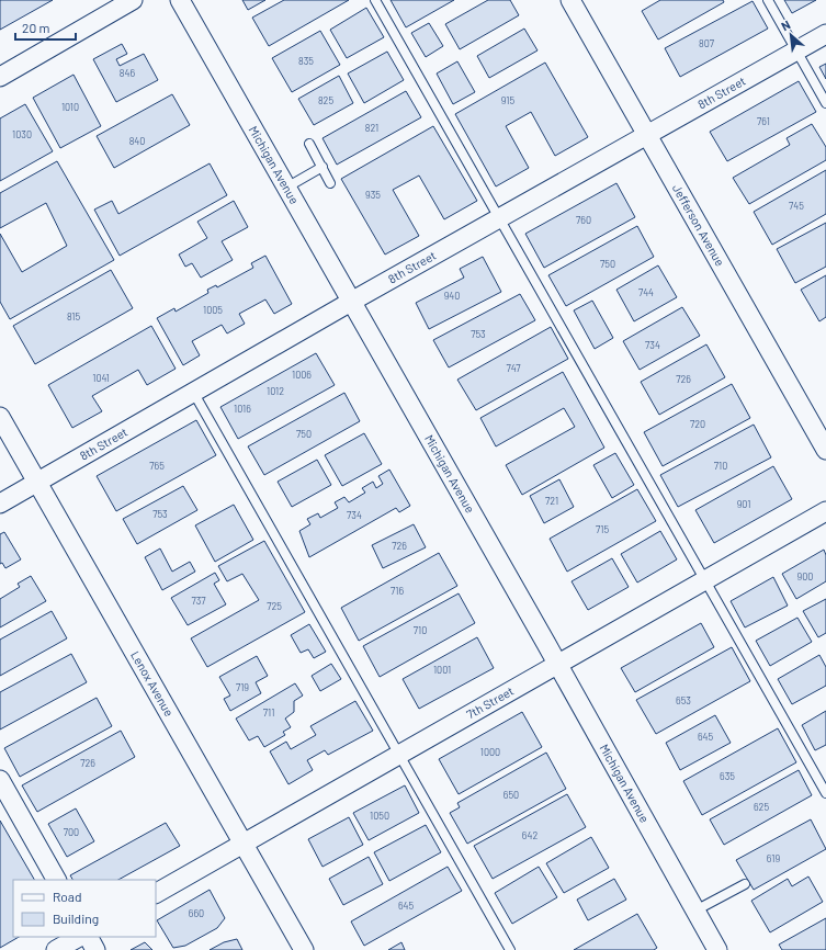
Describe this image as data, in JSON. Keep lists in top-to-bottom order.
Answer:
{
  "streets": {
    "street": [
      "8th Street",
      "Michigan Avenue",
      "Jefferson Avenue",
      "Lenox Avenue",
      "7th Street"
    ]
  },
  "crossings": [
    ["8th Street", "Michigan Avenue"],
    ["8th Street", "Jefferson Avenue"],
    ["8th Street", "Lenox Avenue"],
    ["Michigan Avenue", "7th Street"],
    ["Lenox Avenue", "7th Street"]
  ],
  "house_numbers": [
    "807",
    "835",
    "846",
    "825",
    "915",
    "1010",
    "761",
    "821",
    "1030",
    "840",
    "935",
    "745",
    "760",
    "750",
    "744",
    "940",
    "1005",
    "815",
    "753",
    "734",
    "747",
    "1006",
    "1041",
    "726",
    "1012",
    "1016",
    "720",
    "750",
    "765",
    "710",
    "721",
    "901",
    "753",
    "734",
    "715",
    "726",
    "900",
    "716",
    "737",
    "725",
    "710",
    "1001",
    "719",
    "653",
    "711",
    "645",
    "1000",
    "726",
    "635",
    "650",
    "625",
    "1050",
    "700",
    "642",
    "619",
    "645",
    "660"
  ],
  "legend": ["Road", "Building"],
  "scale_bar": "20 m",
  "north": "top left"
}
